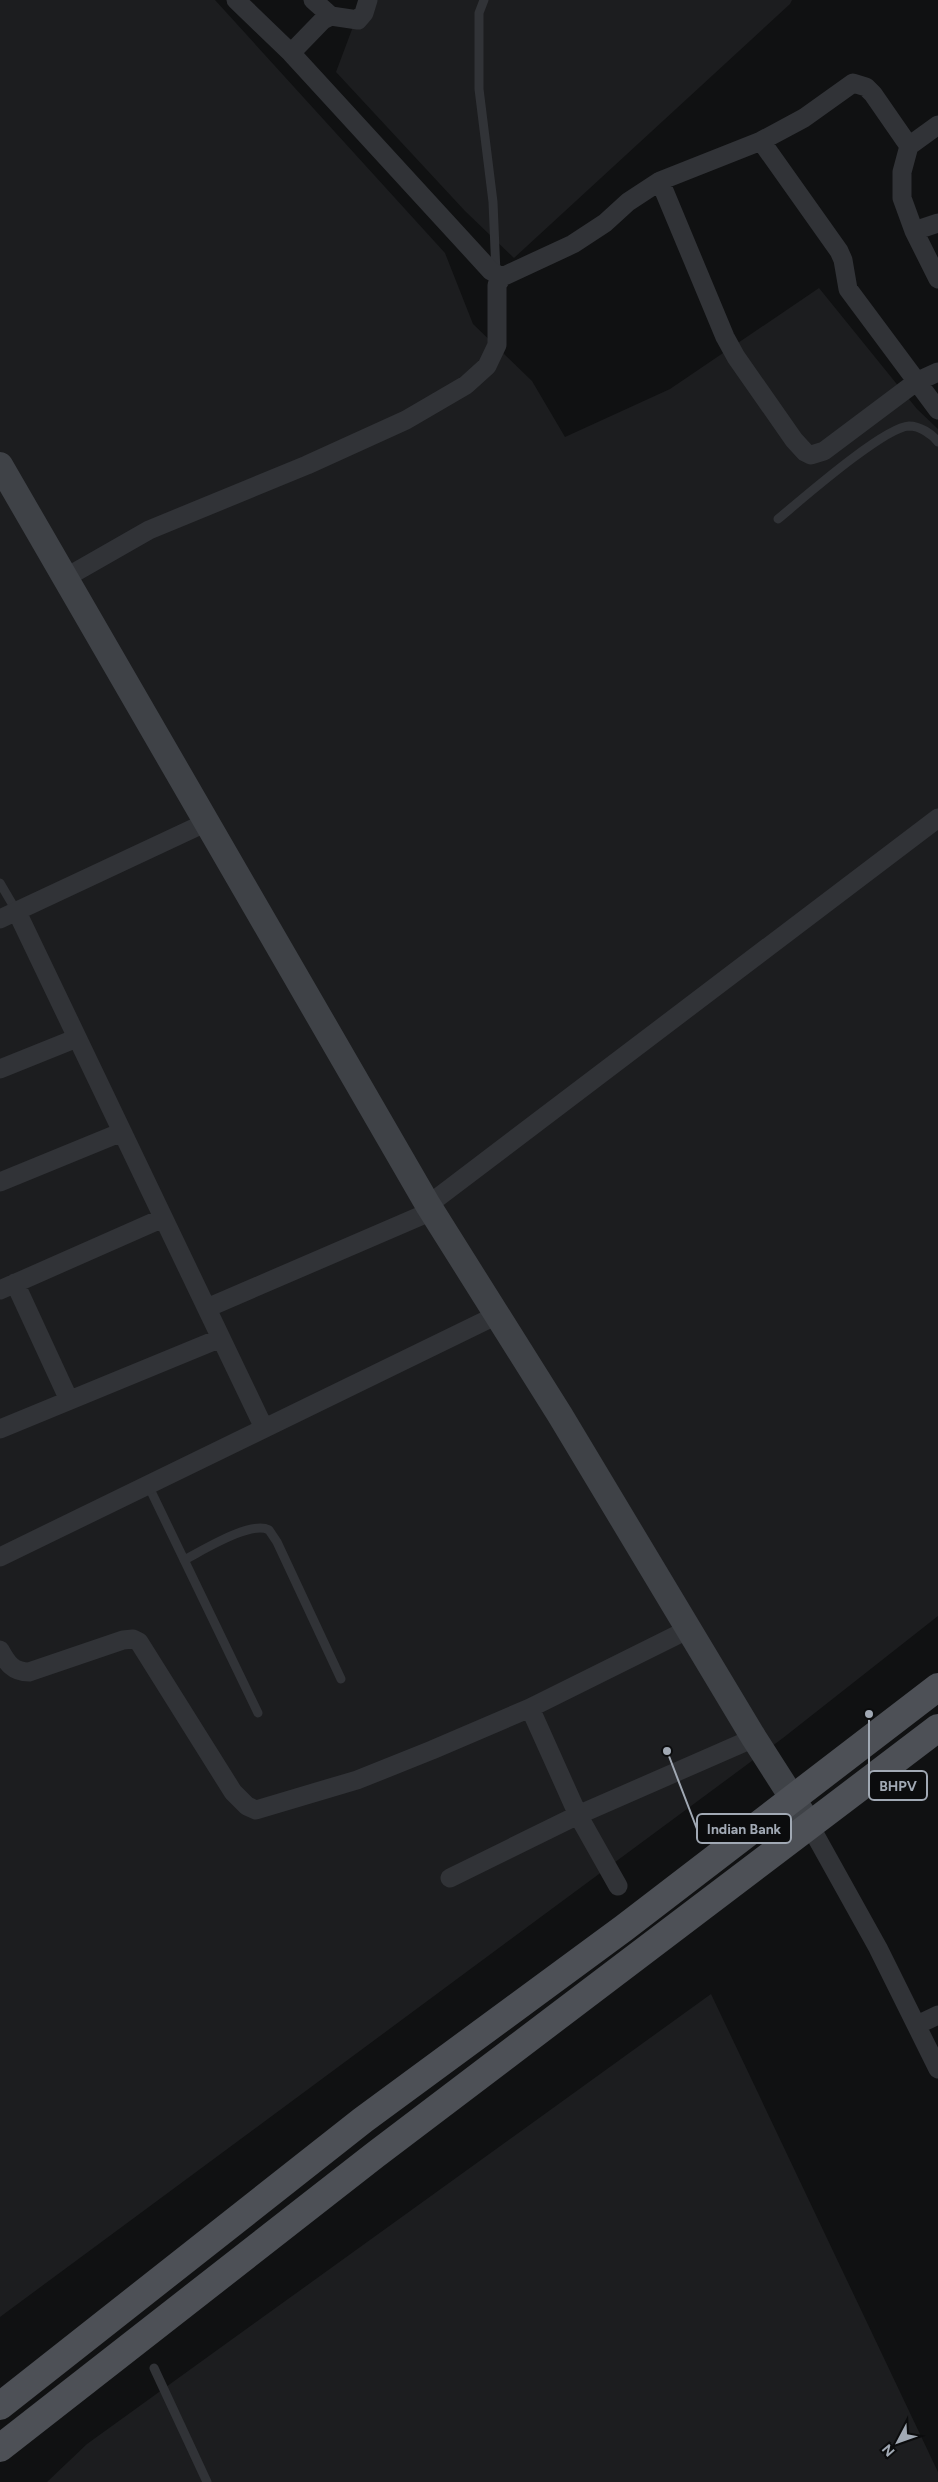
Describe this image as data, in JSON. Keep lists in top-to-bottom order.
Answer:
{
  "places": ["BHPV", "Indian Bank"],
  "north": "bottom left"
}
